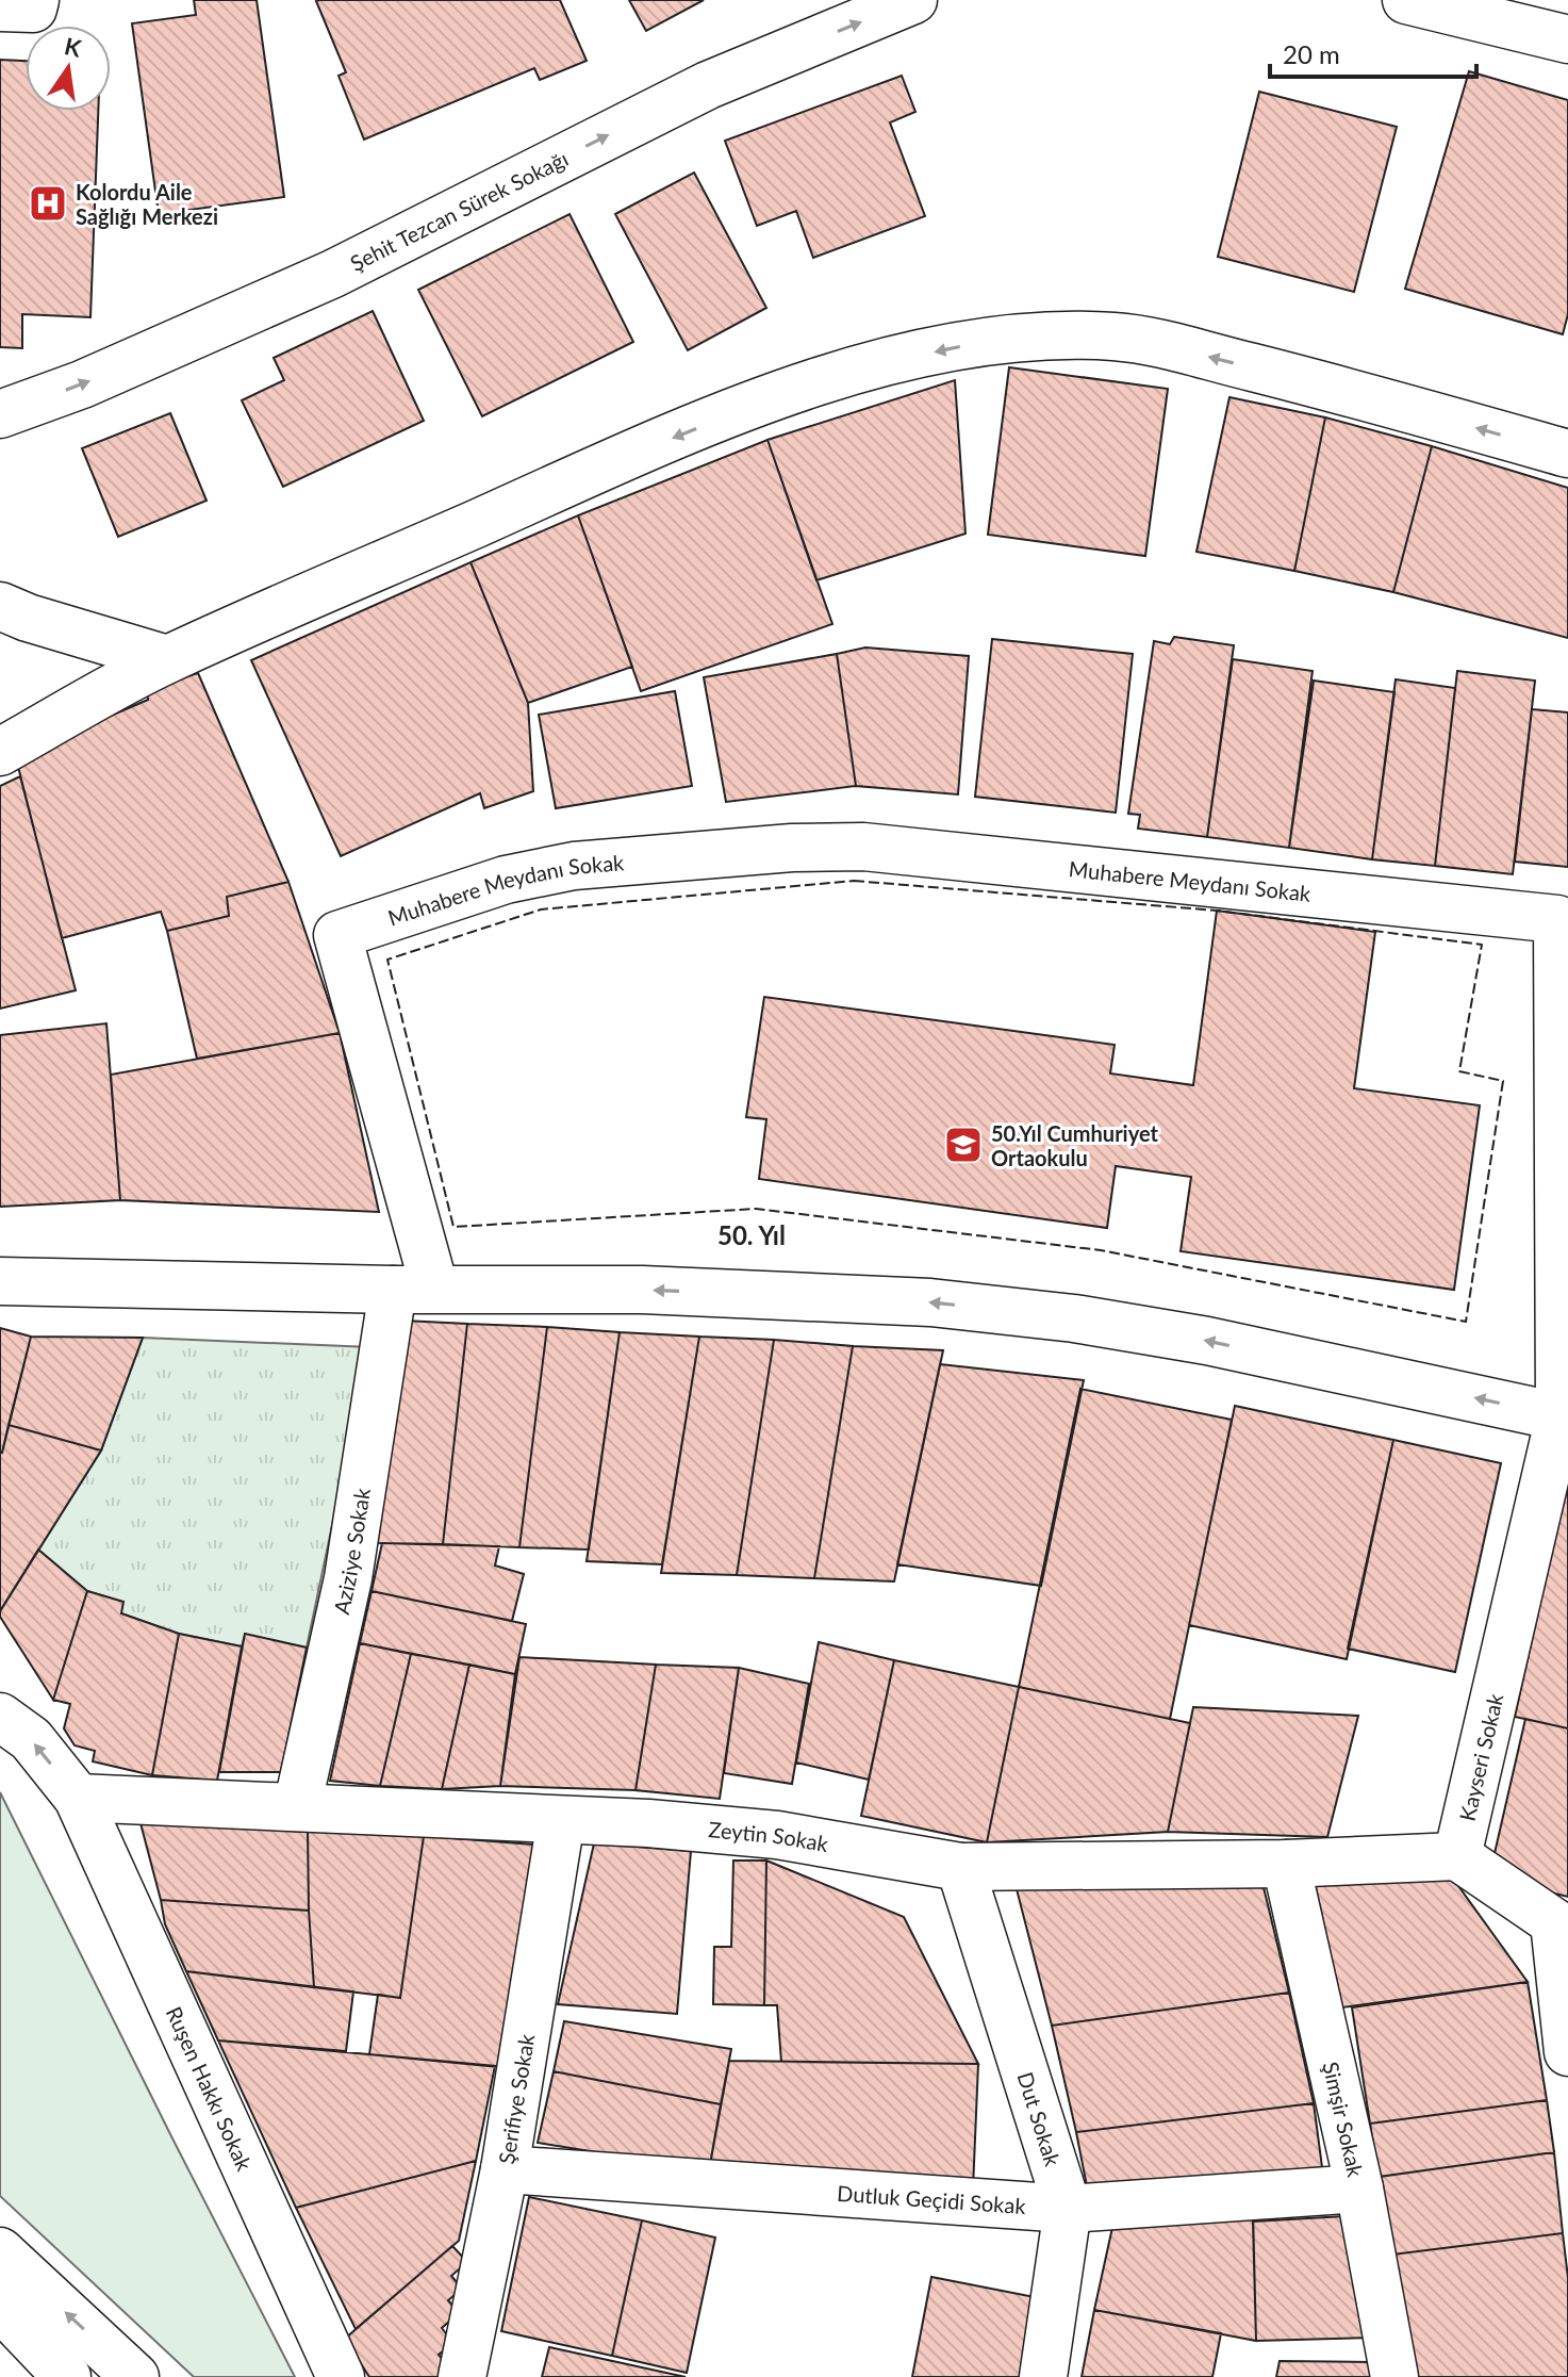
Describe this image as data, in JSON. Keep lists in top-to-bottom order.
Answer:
{
  "streets": {
    "main road": [
      "Şehit Tezcan Sürek Sokağı",
      "Muhabere Meydanı Sokak",
      "Aziziye Sokak",
      "Kayseri Sokak",
      "Zeytin Sokak",
      "Ruşen Hakkı Sokak",
      "Şerifiye Sokak",
      "Dut Sokak",
      "Şimşir Sokak",
      "Dutluk Geçidi Sokak"
    ]
  },
  "crossings": [
    ["Muhabere Meydanı Sokak", "Aziziye Sokak"],
    ["Muhabere Meydanı Sokak", "Kayseri Sokak"],
    ["Aziziye Sokak", "Zeytin Sokak"],
    ["Kayseri Sokak", "Zeytin Sokak"],
    ["Zeytin Sokak", "Ruşen Hakkı Sokak"],
    ["Zeytin Sokak", "Şerifiye Sokak"],
    ["Zeytin Sokak", "Dut Sokak"],
    ["Zeytin Sokak", "Şimşir Sokak"],
    ["Şerifiye Sokak", "Dutluk Geçidi Sokak"],
    ["Dut Sokak", "Dutluk Geçidi Sokak"],
    ["Şimşir Sokak", "Dutluk Geçidi Sokak"]
  ],
  "districts": ["50. Yıl"],
  "places": {
    "hospital": ["Kolordu Aile Sağlığı Merkezi"],
    "school or university": ["50.Yıl Cumhuriyet Ortaokulu"]
  },
  "scale_bar": "20 m",
  "north": "top"
}
